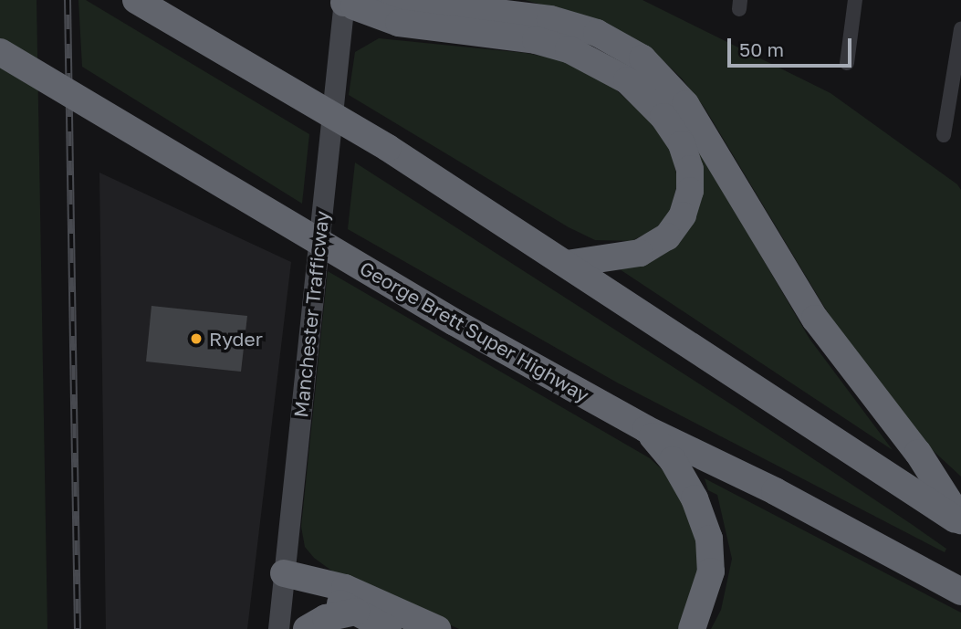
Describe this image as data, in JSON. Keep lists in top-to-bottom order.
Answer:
{
  "streets": {
    "highway": ["George Brett Super Highway"],
    "main road": ["Manchester Trafficway"]
  },
  "places": ["Ryder"],
  "scale_bar": "50 m"
}
